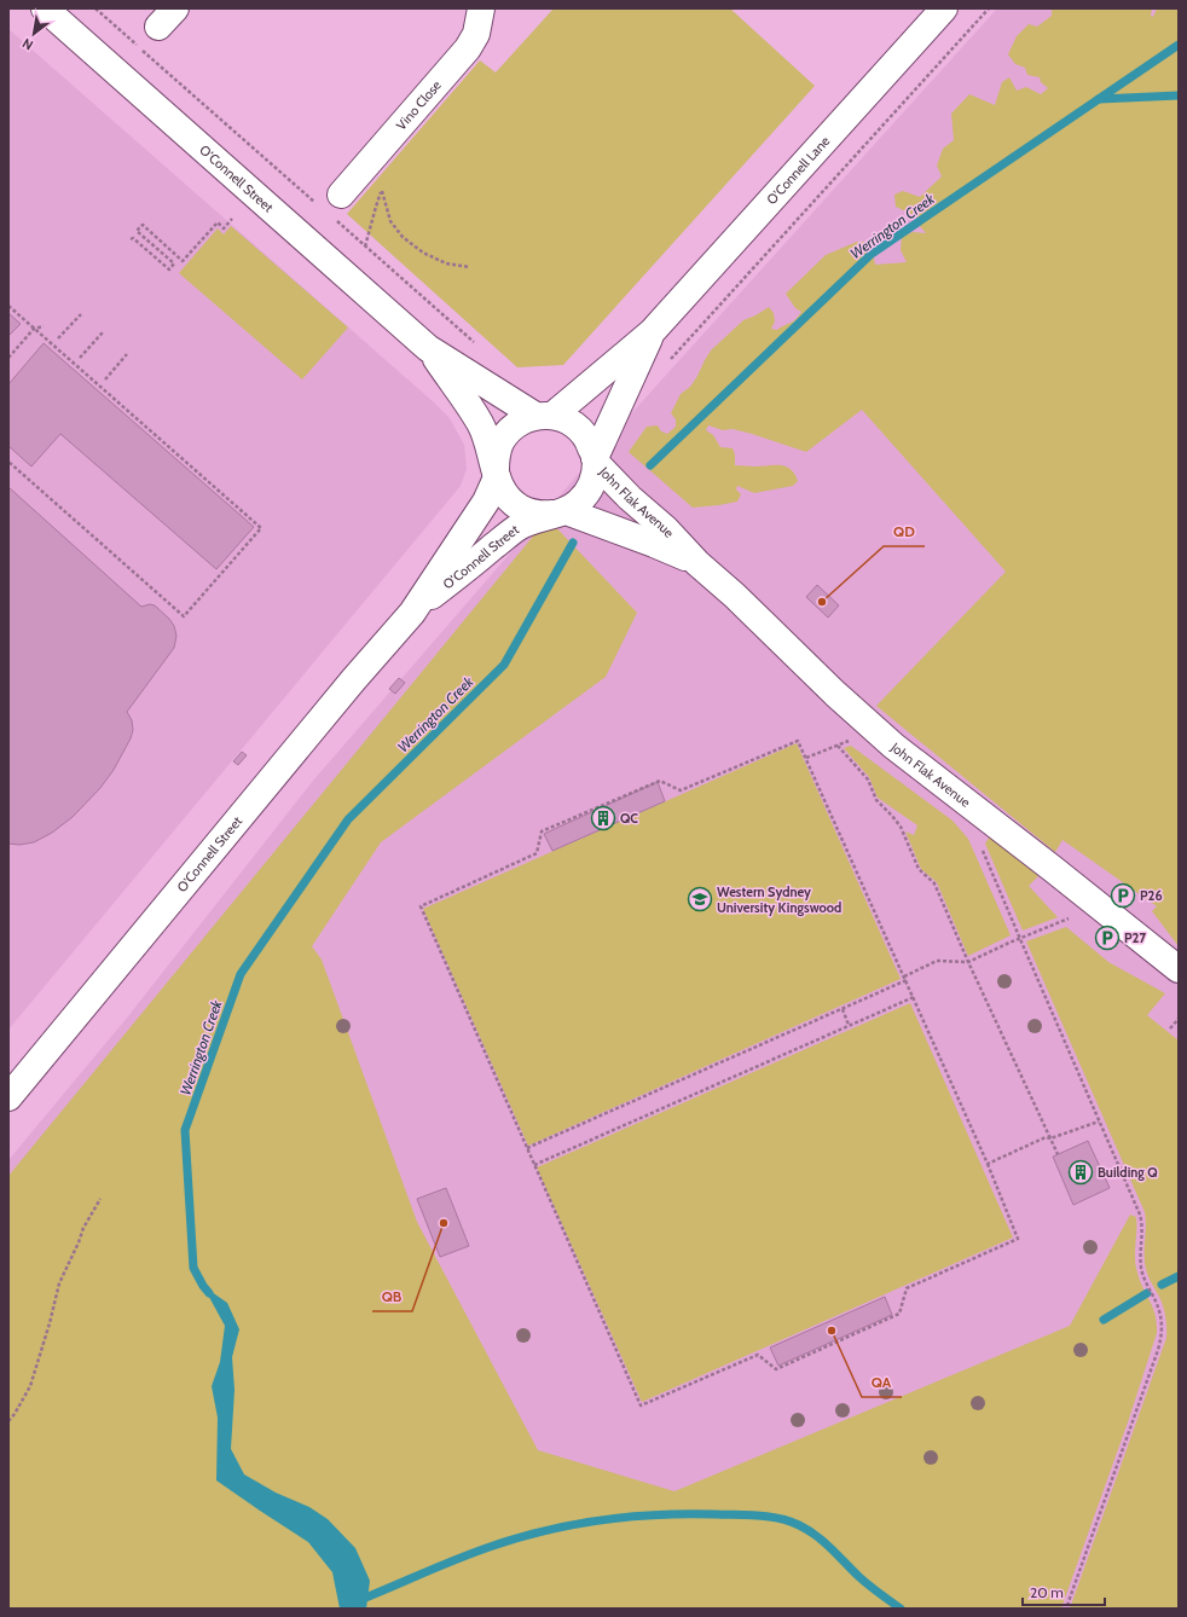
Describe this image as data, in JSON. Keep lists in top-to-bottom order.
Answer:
{
  "streets": {
    "street": [
      "Vino Close",
      "O'Connell Lane",
      "O'Connell Street",
      "John Flak Avenue"
    ]
  },
  "crossings": [
    ["O'Connell Lane", "O'Connell Street"],
    ["O'Connell Lane", "John Flak Avenue"],
    ["O'Connell Street", "John Flak Avenue"]
  ],
  "water": ["Werrington Creek"],
  "places": {
    "other": ["QD", "QB", "QA"],
    "building": ["QC", "Building Q"],
    "parking": ["P26", "P27"],
    "school or university": ["Western Sydney University Kingswood"]
  },
  "scale_bar": "20 m",
  "north": "bottom left"
}
